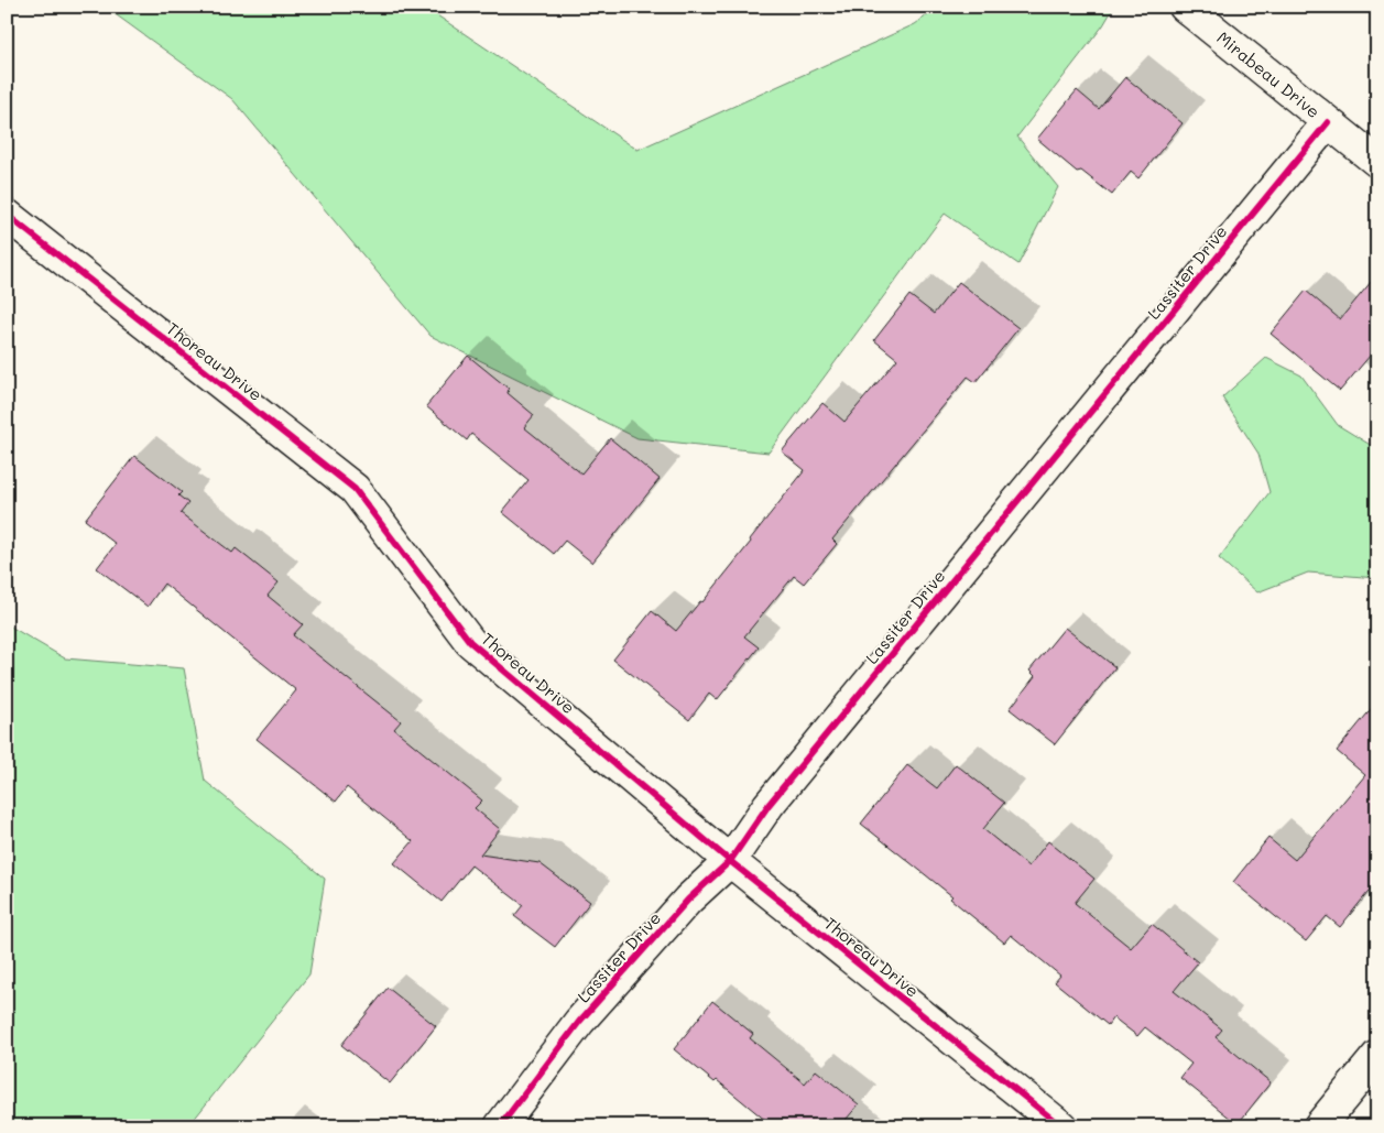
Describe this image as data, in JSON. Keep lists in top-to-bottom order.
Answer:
{
  "streets": {
    "street": ["Mirabeau Drive", "Lassiter Drive", "Thoreau Drive"]
  },
  "crossings": [
    ["Mirabeau Drive", "Lassiter Drive"],
    ["Lassiter Drive", "Thoreau Drive"]
  ]
}
